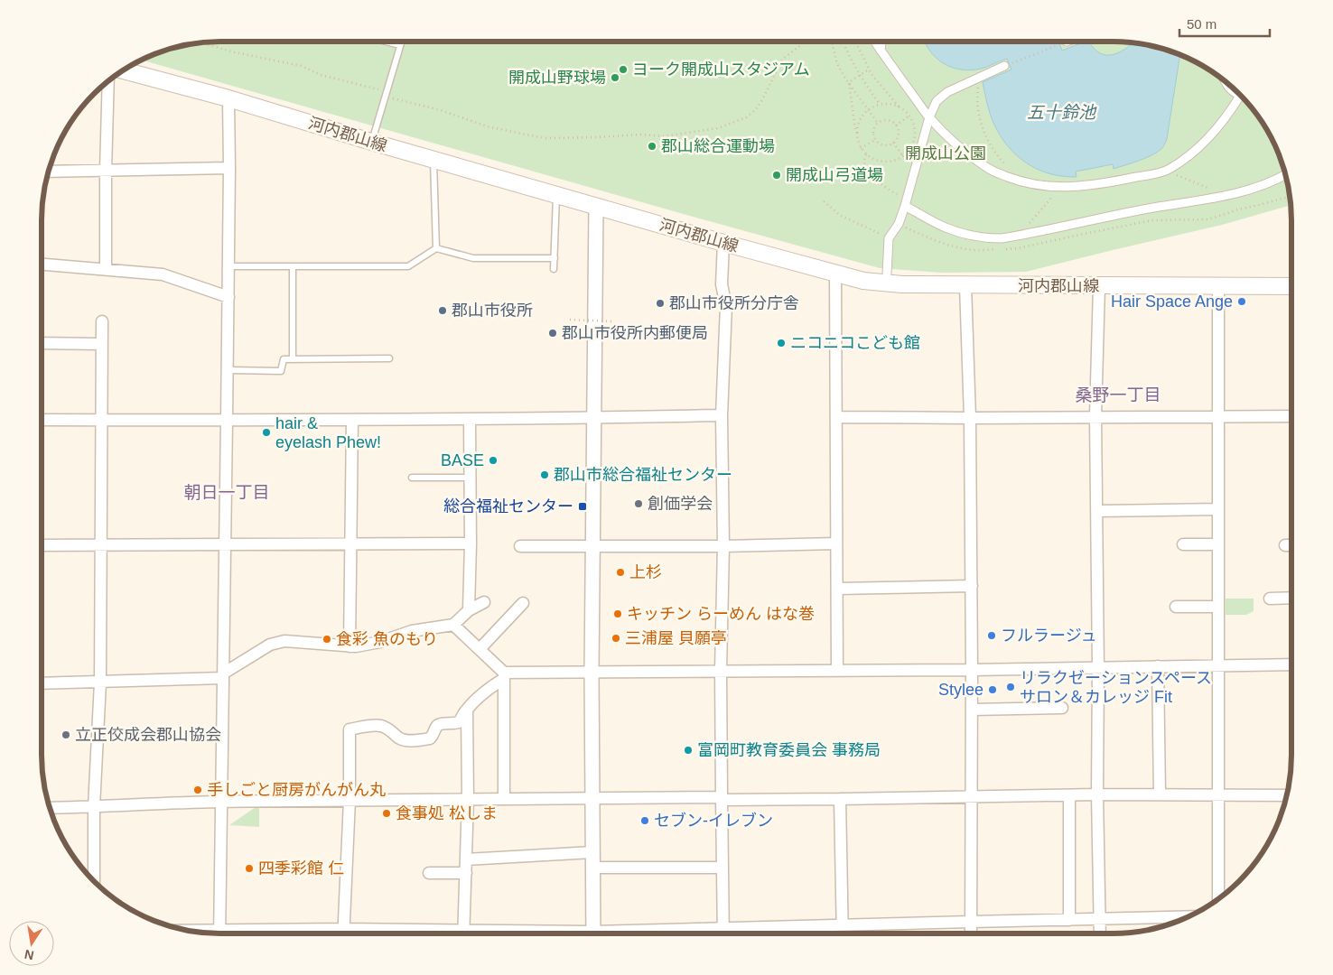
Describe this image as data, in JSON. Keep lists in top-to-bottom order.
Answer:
{
  "streets": {
    "main road": ["河内郡山線"]
  },
  "districts": ["桑野一丁目", "朝日一丁目"],
  "water": ["五十鈴池"],
  "parks": ["開成山公園"],
  "places": {
    "other": [
      "ヨーク開成山スタジアム",
      "開成山野球場",
      "郡山総合運動場",
      "開成山弓道場",
      "Hair Space Ange",
      "郡山市役所分庁舎",
      "郡山市役所",
      "郡山市役所内郵便局",
      "ニコニコこども館",
      "hair & eyelash Phew!",
      "BASE",
      "郡山市総合福祉センター",
      "創価学会",
      "上杉",
      "キッチン らーめん はな巻",
      "フルラージュ",
      "三浦屋 貝願亭",
      "食彩 魚のもり",
      "リラクゼーションスペース サロン＆カレッジ Fit",
      "Stylee",
      "立正佼成会郡山協会",
      "富岡町教育委員会 事務局",
      "手しごと厨房がんがん丸",
      "食事処 松しま",
      "セブン-イレブン",
      "四季彩館 仁"
    ],
    "transit": ["総合福祉センター"]
  },
  "scale_bar": "50 m",
  "north": "bottom"
}
